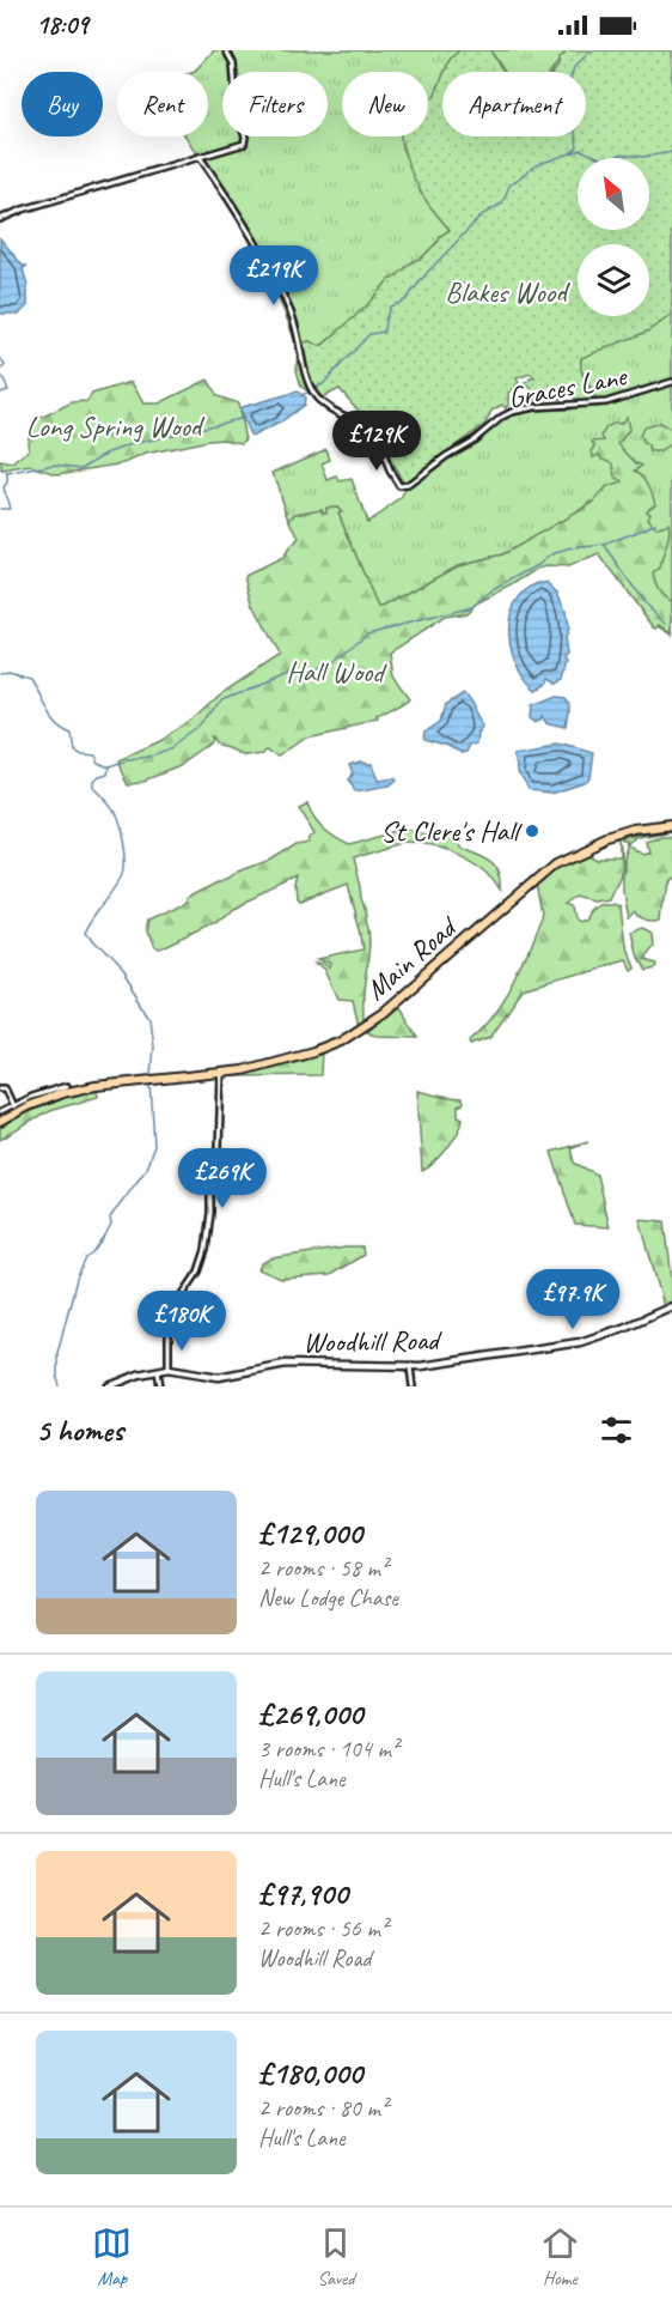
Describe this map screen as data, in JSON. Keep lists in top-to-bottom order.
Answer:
{
  "streets": {
    "main road": ["Main Road"],
    "street": ["Graces Lane", "Woodhill Road"]
  },
  "parks": ["Blakes Wood", "Long Spring Wood", "Hall Wood"],
  "places": ["St Clere's Hall"],
  "north": "top left",
  "page": {
    "status": "18:09",
    "chip": [
      "Buy",
      "Rent",
      "Filters",
      "New",
      "Apartment"
    ],
    "price": [
      "£219K",
      "£129K",
      "£269K",
      "£97.9K",
      "£180K"
    ],
    "heading": "5 homes",
    "list": [
      {
        "name": "£129,000",
        "note": "2 rooms · 58 m² · New Lodge Chase"
      },
      {
        "name": "£269,000",
        "note": "3 rooms · 104 m² · Hull's Lane"
      },
      {
        "name": "£97,900",
        "note": "2 rooms · 56 m² · Woodhill Road"
      },
      {
        "name": "£180,000",
        "note": "2 rooms · 80 m² · Hull's Lane"
      }
    ],
    "tabs": ["Map", "Saved", "Home"]
  }
}
